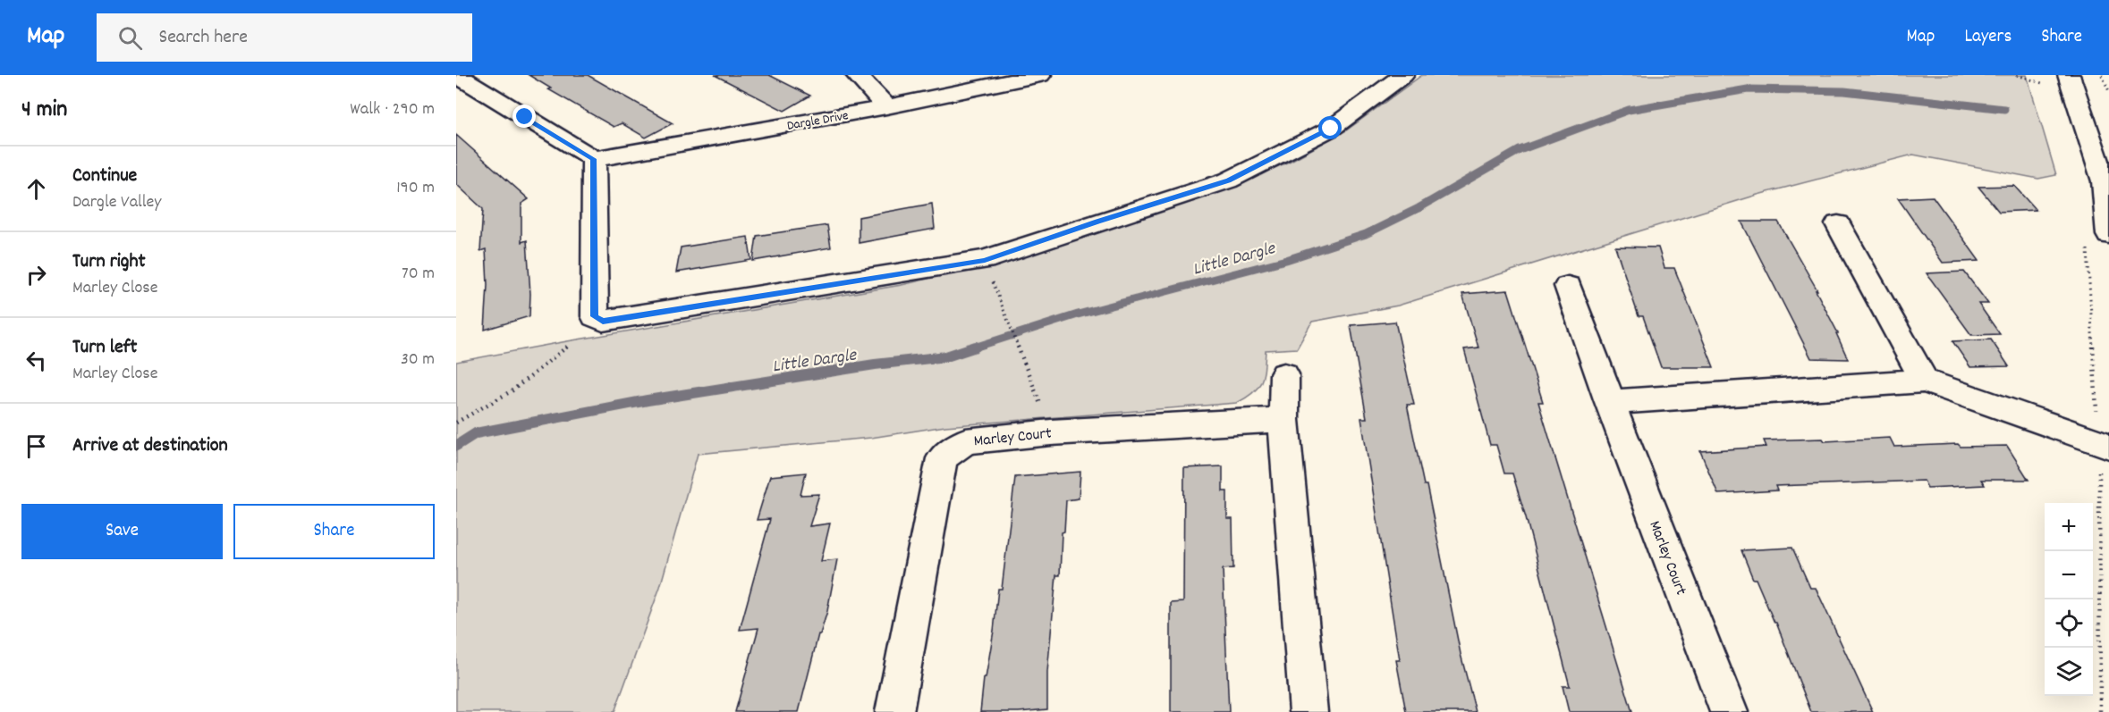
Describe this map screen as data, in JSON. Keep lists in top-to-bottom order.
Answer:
{
  "streets": {
    "street": ["Dargle Drive", "Marley Court"]
  },
  "water": ["Little Dargle"],
  "page": {
    "header": "Map",
    "search": "Search here",
    "nav": ["Map", "Layers", "Share"],
    "heading": ["4 min", "Walk · 290 m"],
    "list": [
      ["Continue", "Dargle Valley", "190 m"],
      ["Turn right", "Marley Close", "70 m"],
      ["Turn left", "Marley Close", "30 m"],
      "Arrive at destination"
    ],
    "buttons": ["Save", "Share"],
    "map_buttons": ["+", "−"]
  }
}
